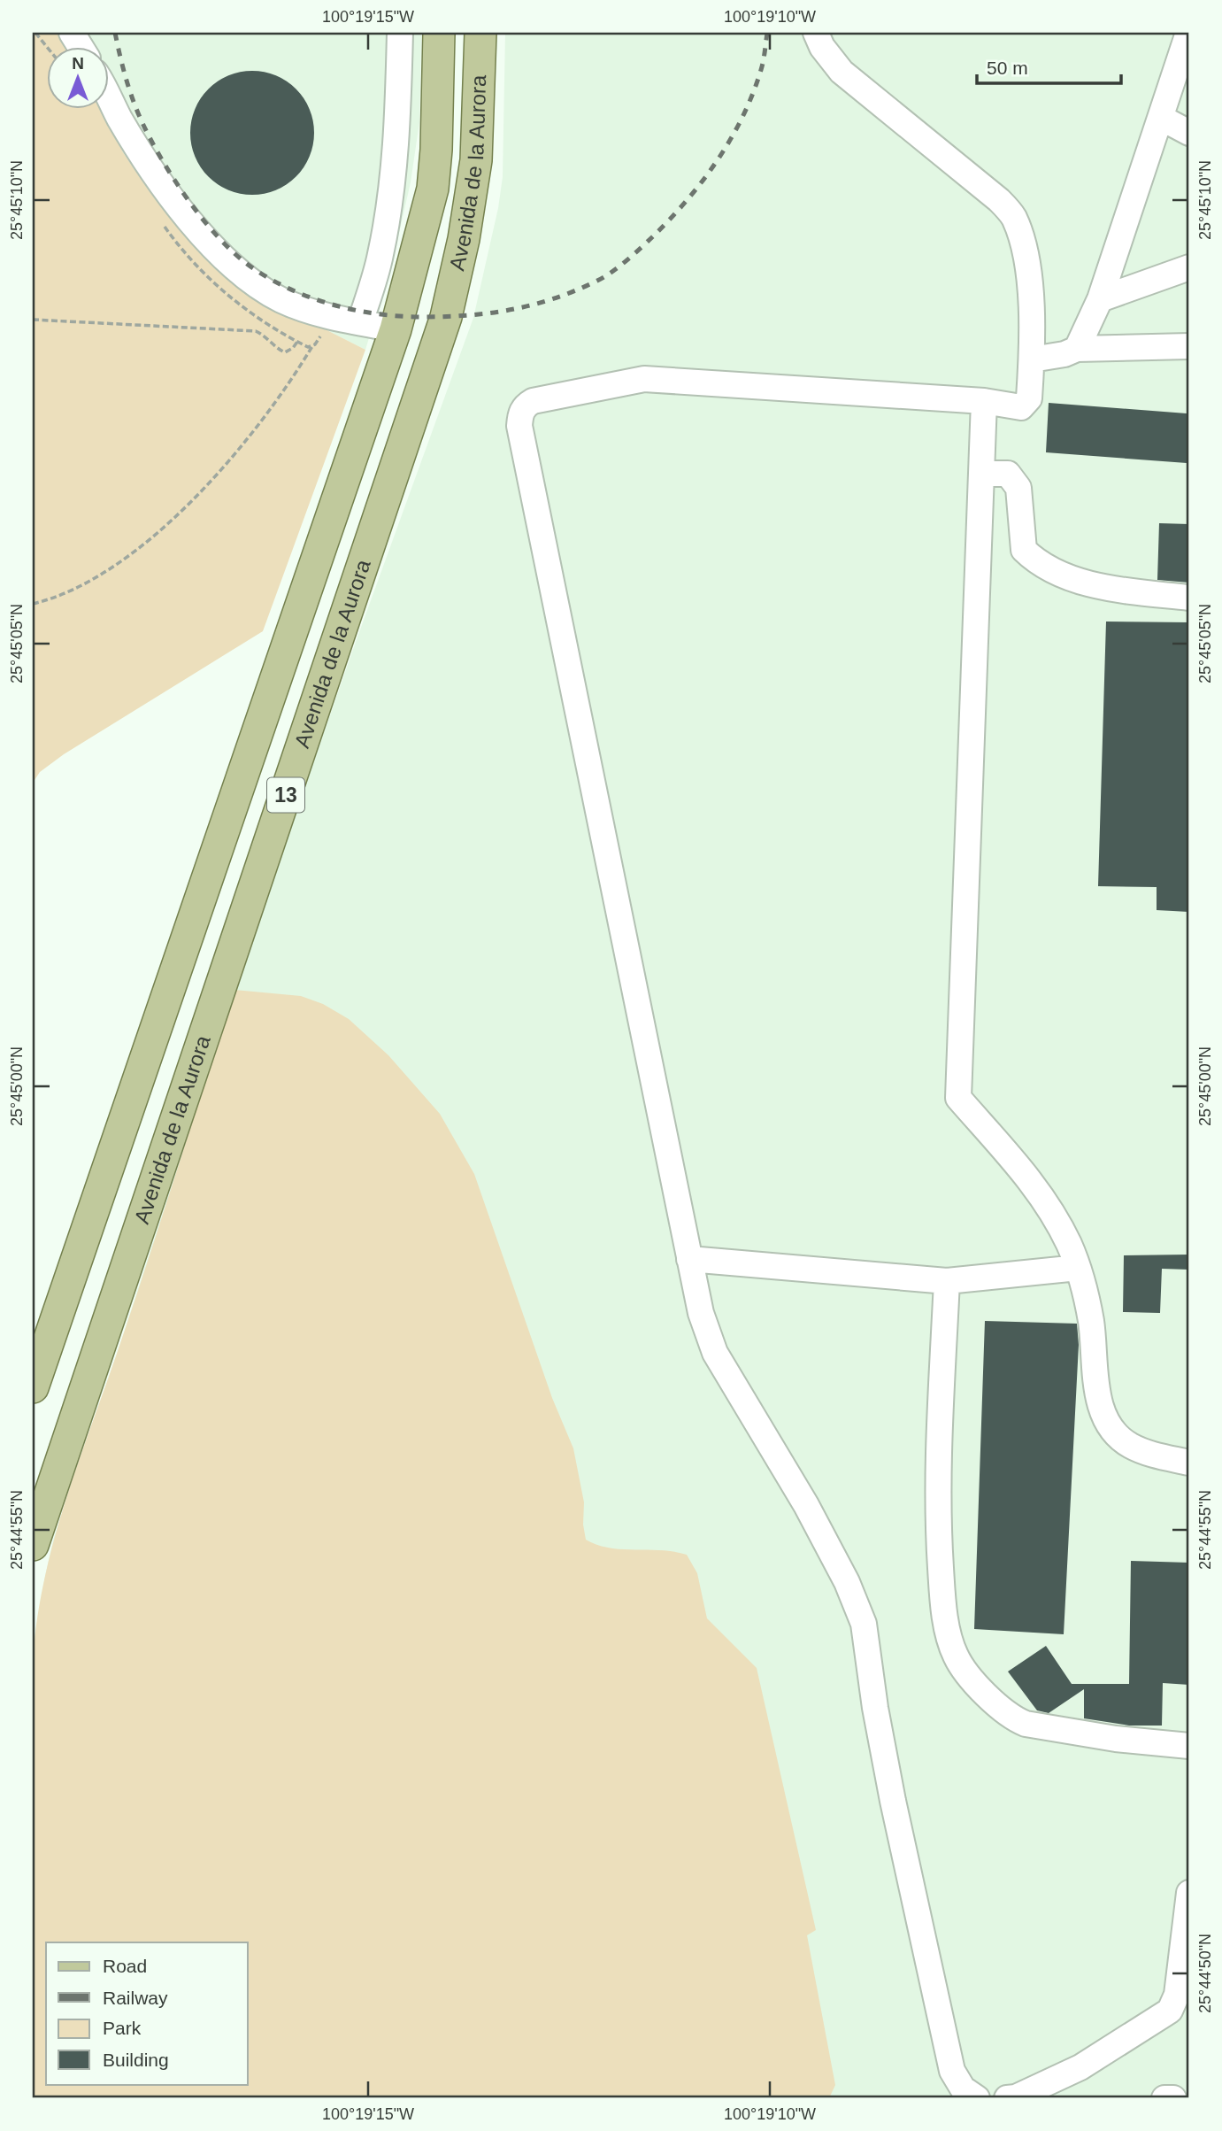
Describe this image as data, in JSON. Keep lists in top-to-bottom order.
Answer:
{
  "streets": {
    "main road": ["Avenida de la Aurora", "13"]
  },
  "legend": [
    "Road",
    "Railway",
    "Park",
    "Building"
  ],
  "scale_bar": "50 m",
  "north": "top",
  "coordinates": [
    "100°19'15\"W",
    "100°19'10\"W",
    "25°45'10\"N",
    "25°45'05\"N",
    "25°45'00\"N",
    "25°44'55\"N",
    "25°44'50\"N"
  ]
}
